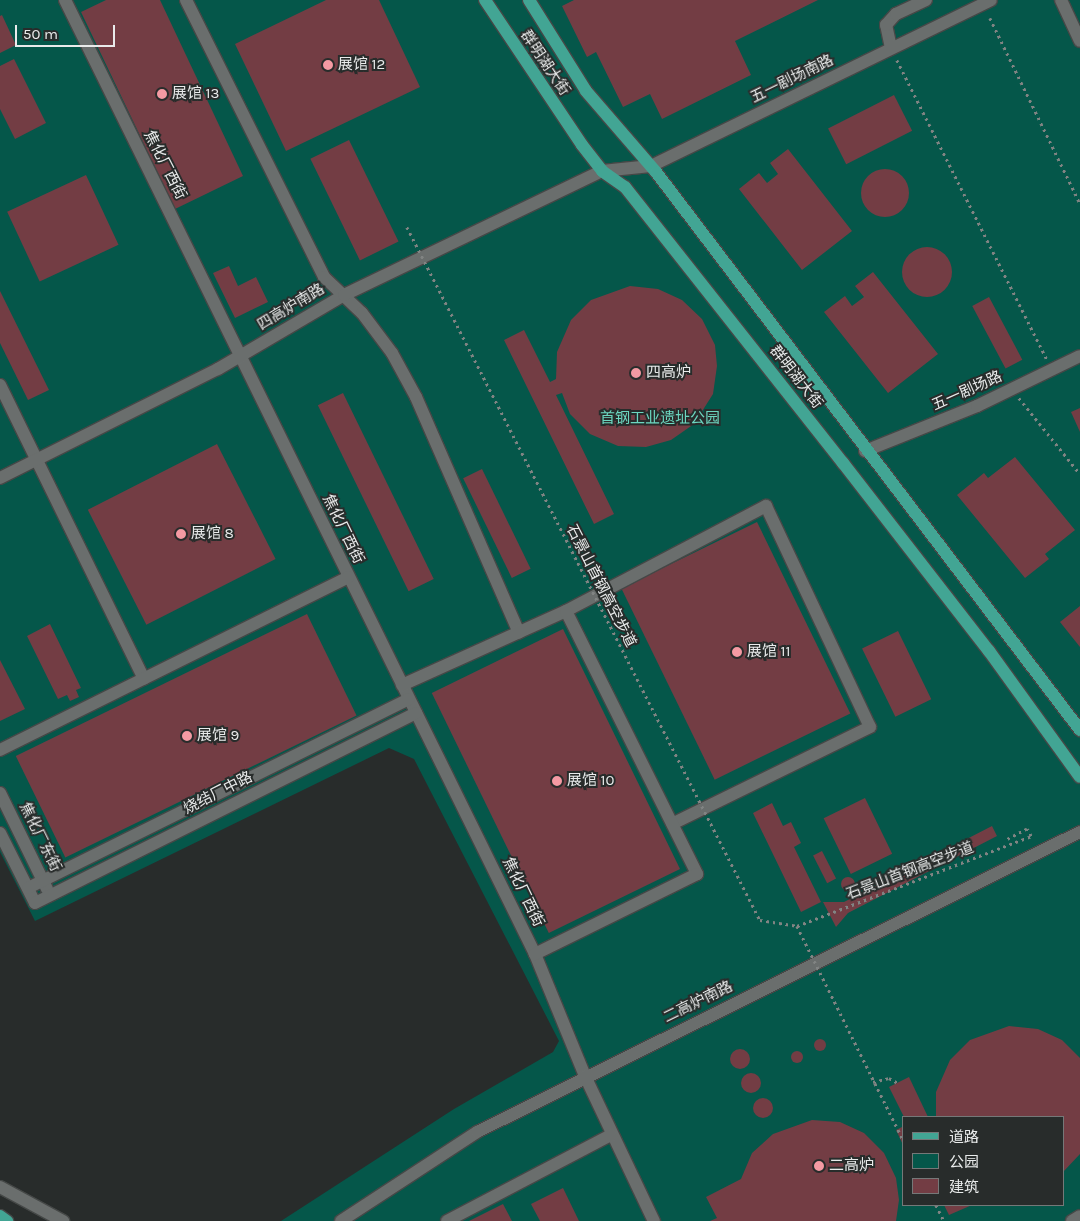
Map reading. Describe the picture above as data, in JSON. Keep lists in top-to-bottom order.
{
  "streets": {
    "main road": ["群明湖大街"],
    "street": [
      "五一剧场南路",
      "焦化厂西街",
      "四高炉南路",
      "五一剧场路",
      "烧结厂中路",
      "焦化厂东街",
      "二高炉南路"
    ],
    "path": ["石景山首钢高空步道"]
  },
  "crossings": [
    ["群明湖大街", "五一剧场南路"],
    ["群明湖大街", "四高炉南路"],
    ["群明湖大街", "五一剧场路"],
    ["五一剧场南路", "四高炉南路"],
    ["焦化厂西街", "四高炉南路"],
    ["焦化厂西街", "烧结厂中路"],
    ["焦化厂西街", "二高炉南路"],
    ["烧结厂中路", "焦化厂东街"]
  ],
  "parks": ["首钢工业遗址公园"],
  "places": [
    "展馆 12",
    "展馆 13",
    "四高炉",
    "展馆 8",
    "展馆 11",
    "展馆 9",
    "展馆 10",
    "二高炉"
  ],
  "legend": ["道路", "公园", "建筑"],
  "scale_bar": "50 m"
}
